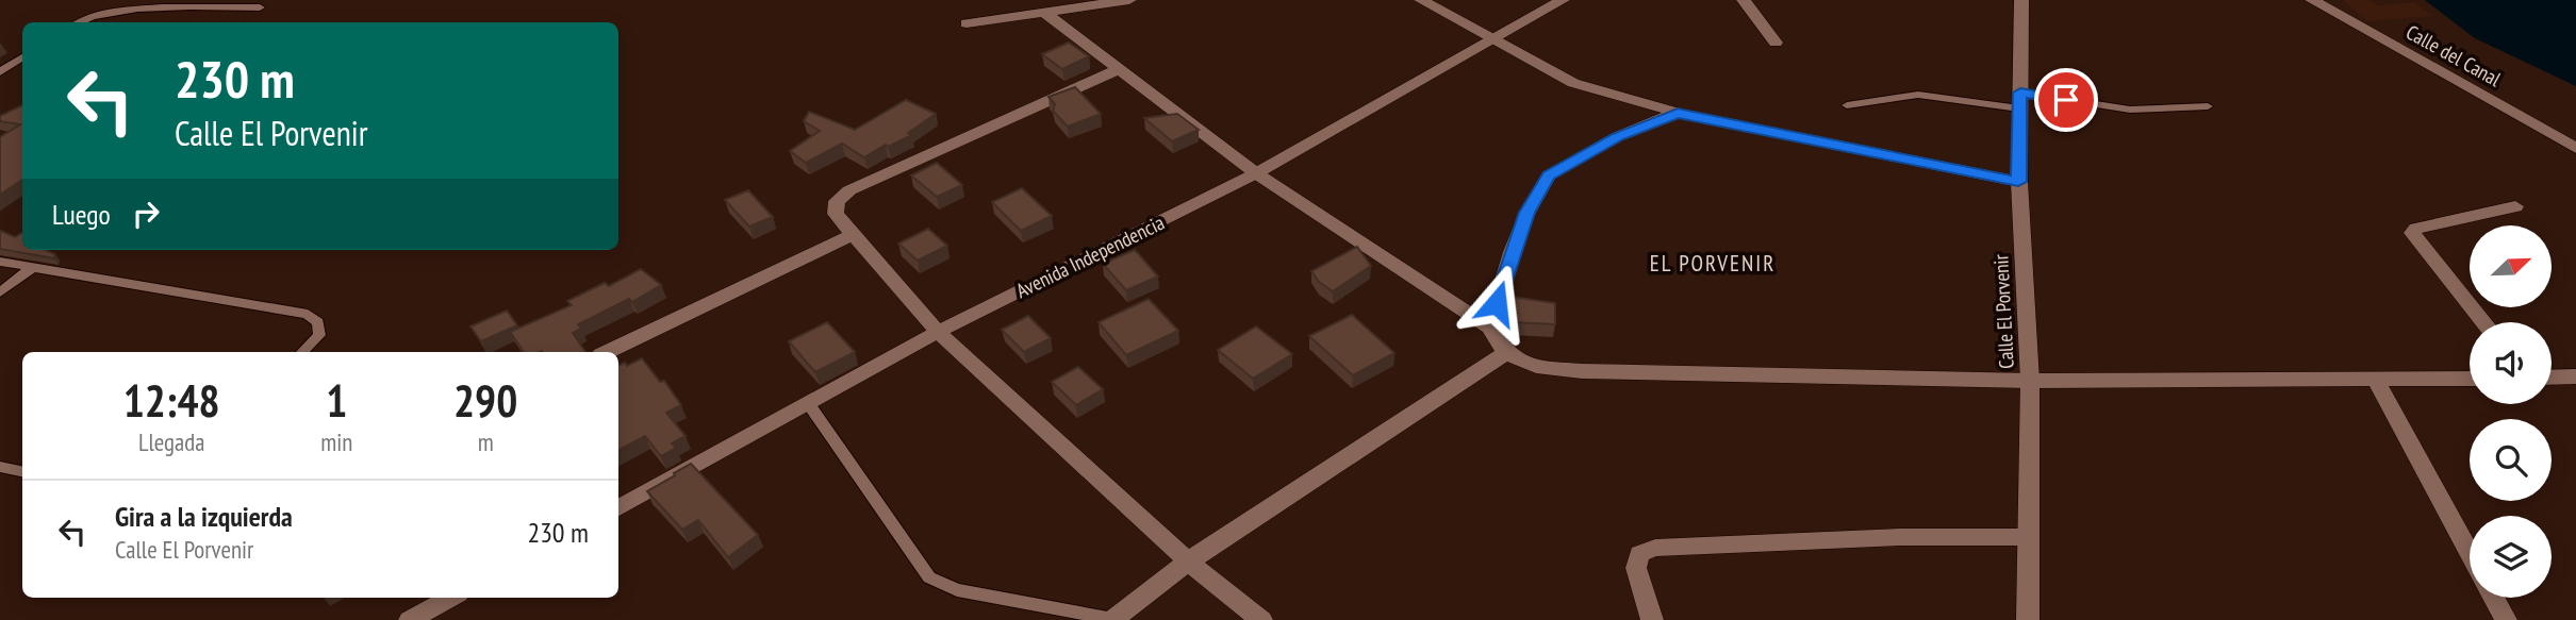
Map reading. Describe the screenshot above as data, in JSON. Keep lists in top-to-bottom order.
{
  "streets": {
    "street": ["Calle del Canal", "Avenida Independencia", "Calle El Porvenir"]
  },
  "districts": ["EL PORVENIR"],
  "north": "top right",
  "page": {
    "turn": ["230 m", "Calle El Porvenir"],
    "then": "Luego",
    "eta": [
      "12:48",
      "Llegada",
      "1",
      "min",
      "290",
      "m"
    ],
    "list": [
      {
        "name": "Gira a la izquierda",
        "note": "Calle El Porvenir",
        "value": "230 m"
      }
    ]
  }
}
